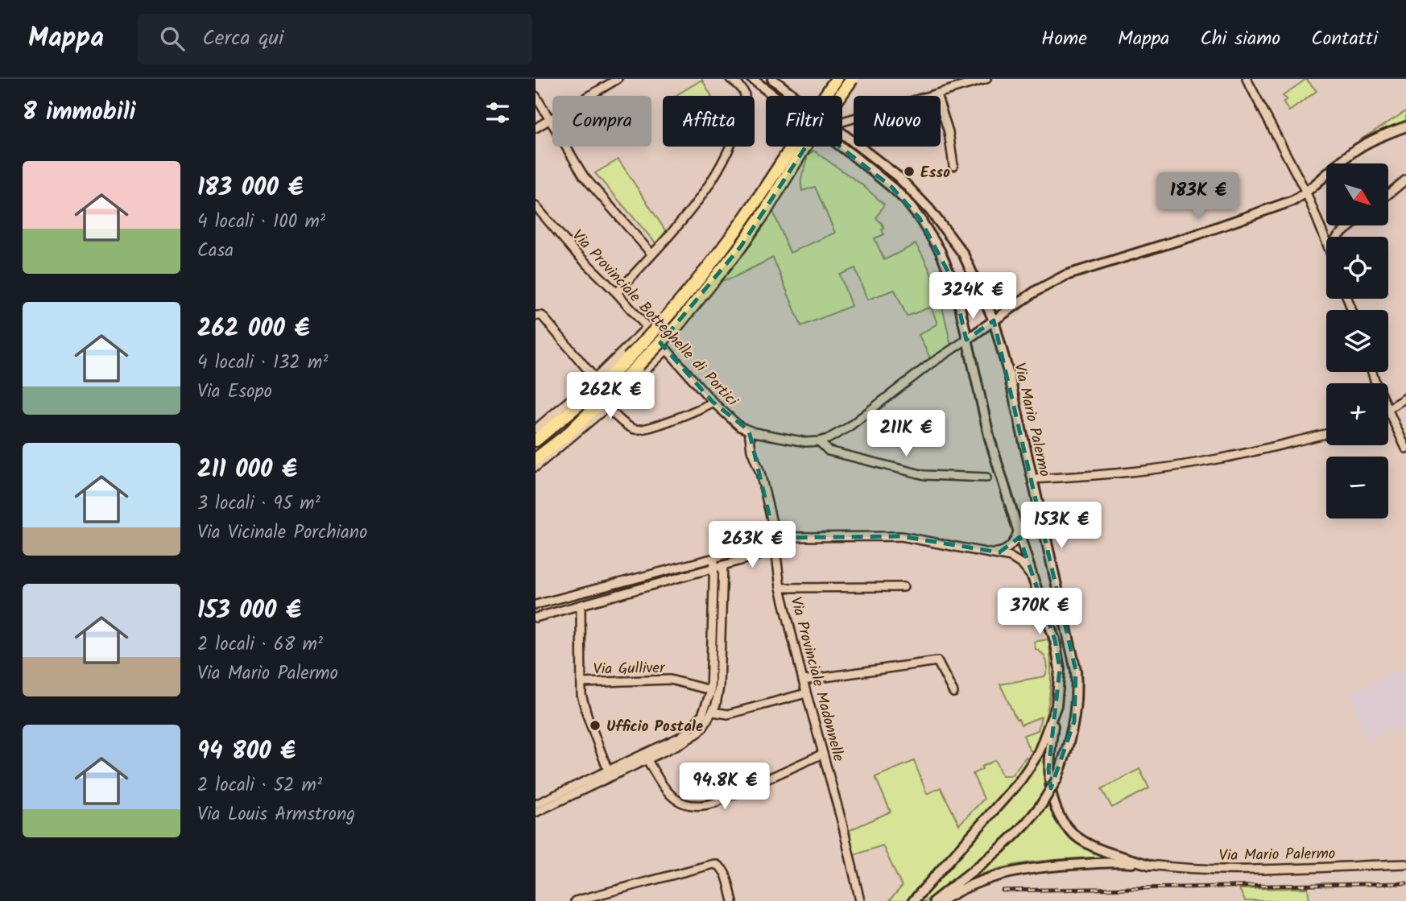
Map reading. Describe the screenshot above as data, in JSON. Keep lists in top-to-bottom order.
{
  "streets": {
    "street": [
      "Via Provinciale Botteghelle di Portici",
      "Via Mario Palermo",
      "Via Gulliver",
      "Via Provinciale Madonnelle"
    ]
  },
  "crossings": [
    ["Via Provinciale Botteghelle di Portici", "Via Provinciale Madonnelle"]
  ],
  "places": ["Esso", "Ufficio Postale"],
  "north": "bottom right",
  "page": {
    "header": "Mappa",
    "search": "Cerca qui",
    "nav": [
      "Home",
      "Mappa",
      "Chi siamo",
      "Contatti"
    ],
    "heading": "8 immobili",
    "chip": [
      "Compra",
      "Affitta",
      "Filtri",
      "Nuovo"
    ],
    "list": [
      {
        "name": "183 000 €",
        "note": "4 locali · 100 m² · Casa"
      },
      {
        "name": "262 000 €",
        "note": "4 locali · 132 m² · Via Esopo"
      },
      {
        "name": "211 000 €",
        "note": "3 locali · 95 m² · Via Vicinale Porchiano"
      },
      {
        "name": "153 000 €",
        "note": "2 locali · 68 m² · Via Mario Palermo"
      },
      {
        "name": "94 800 €",
        "note": "2 locali · 52 m² · Via Louis Armstrong"
      }
    ],
    "map_buttons": ["+", "−"],
    "price": [
      "183K €",
      "324K €",
      "262K €",
      "211K €",
      "153K €",
      "263K €",
      "370K €",
      "94.8K €"
    ]
  }
}
